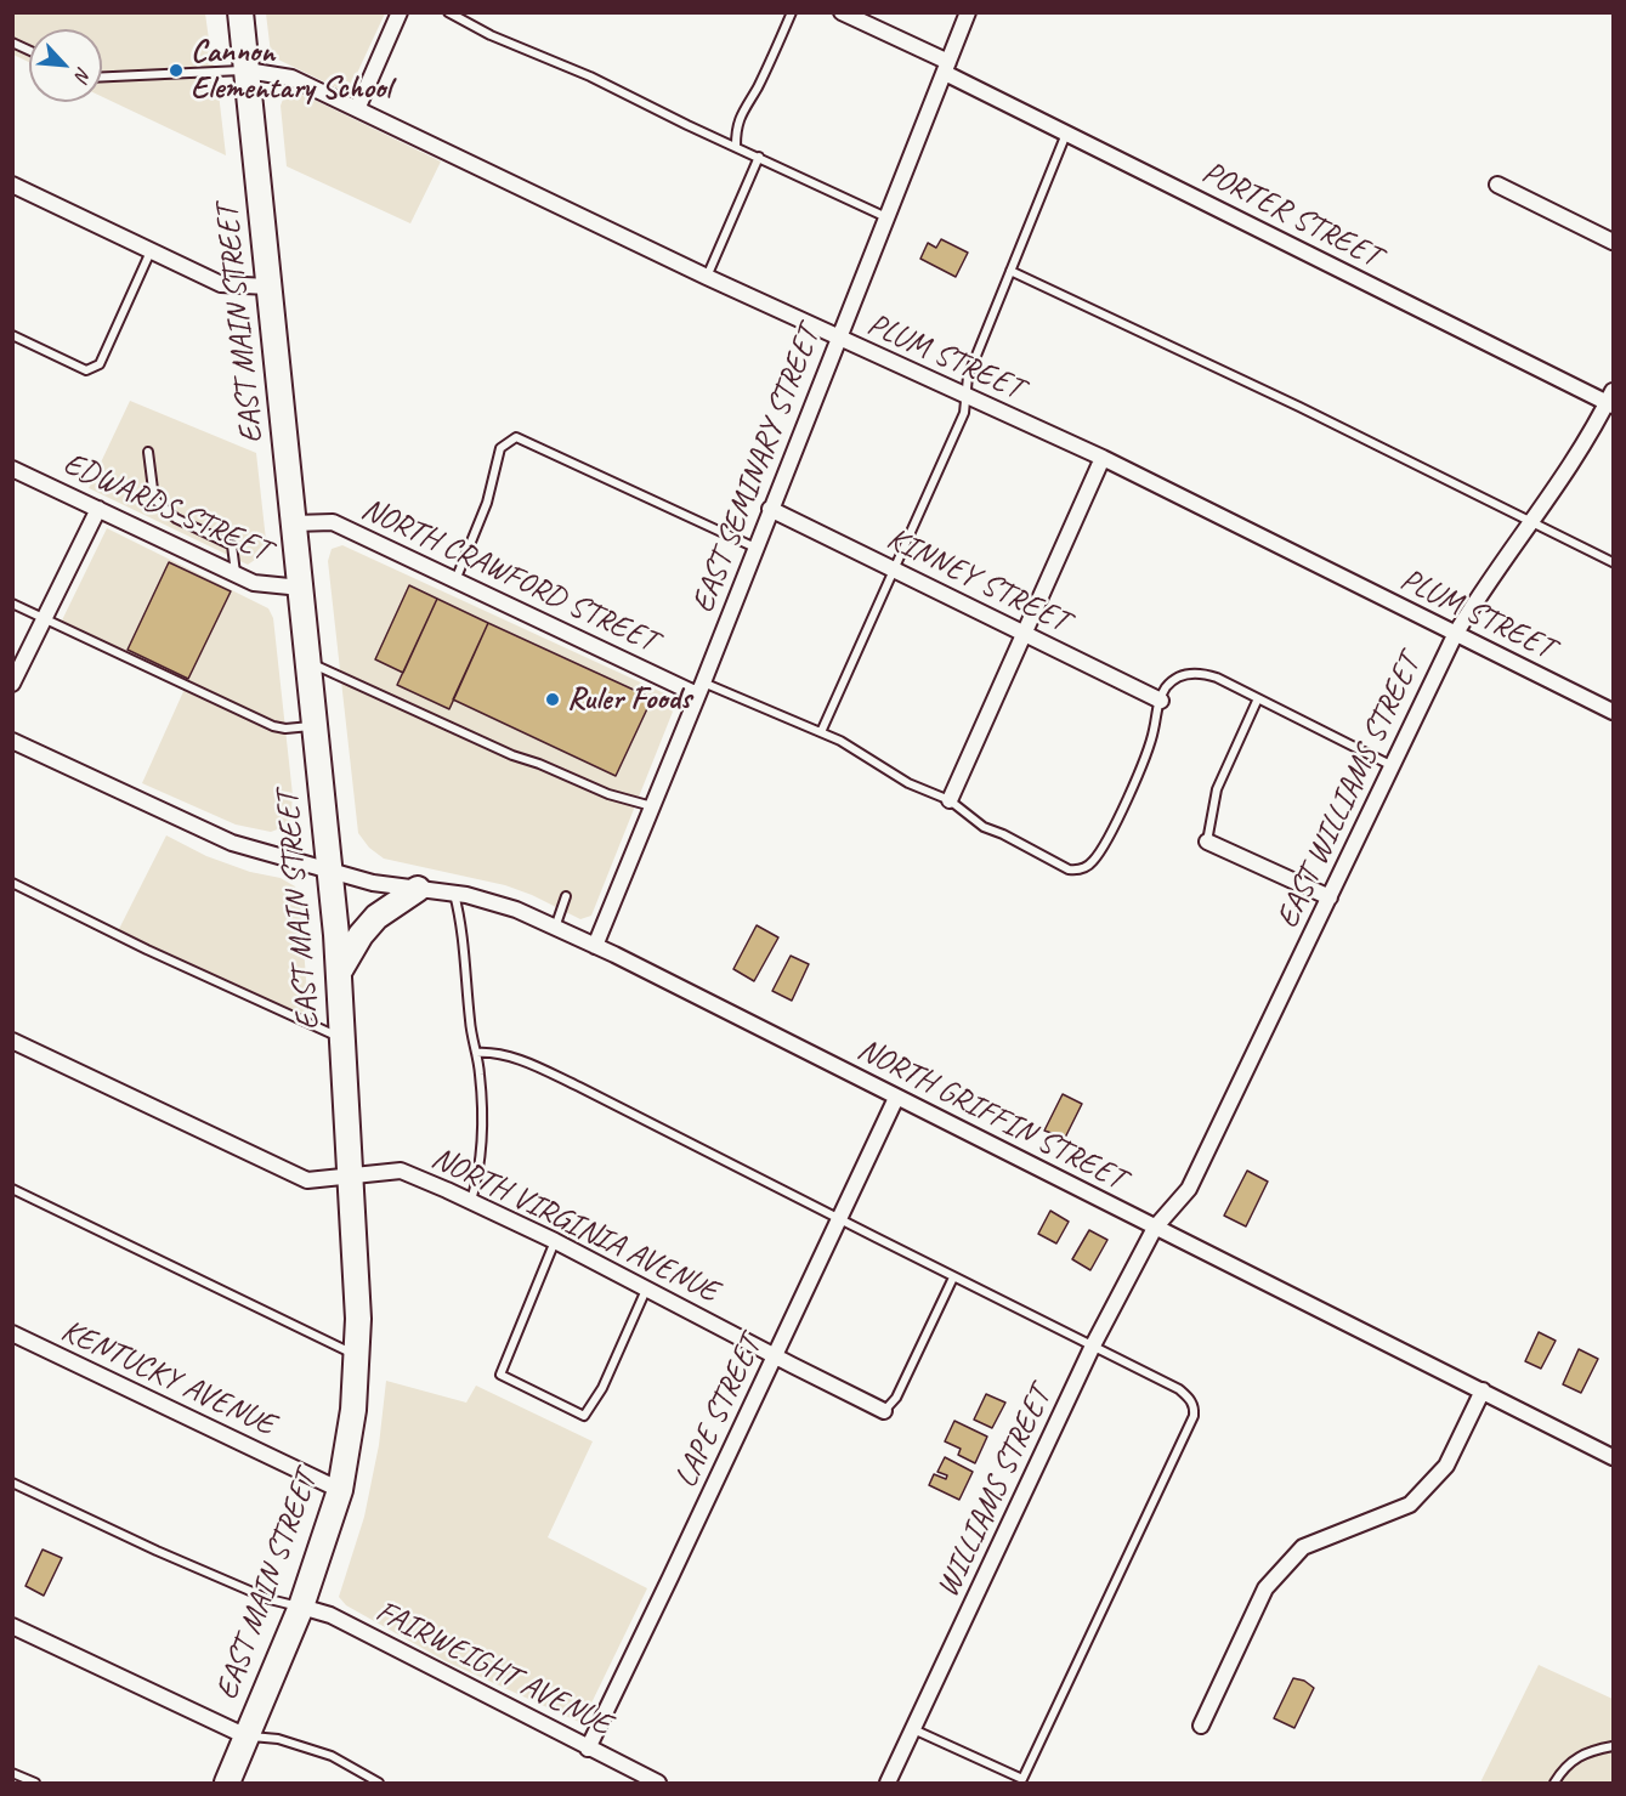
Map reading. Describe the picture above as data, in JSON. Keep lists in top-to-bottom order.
{
  "streets": {
    "main road": ["EAST MAIN STREET"],
    "street": [
      "PORTER STREET",
      "PLUM STREET",
      "EAST SEMINARY STREET",
      "EDWARDS STREET",
      "NORTH CRAWFORD STREET",
      "KINNEY STREET",
      "EAST WILLIAMS STREET",
      "NORTH GRIFFIN STREET",
      "NORTH VIRGINIA AVENUE",
      "KENTUCKY AVENUE",
      "LAPE STREET",
      "WILLIAMS STREET",
      "FAIRWEIGHT AVENUE"
    ]
  },
  "crossings": [
    ["PORTER STREET", "EAST SEMINARY STREET"],
    ["PORTER STREET", "EAST WILLIAMS STREET"],
    ["EAST MAIN STREET", "PLUM STREET"],
    ["EAST MAIN STREET", "EDWARDS STREET"],
    ["EAST MAIN STREET", "NORTH CRAWFORD STREET"],
    ["EAST MAIN STREET", "NORTH GRIFFIN STREET"],
    ["EAST MAIN STREET", "NORTH VIRGINIA AVENUE"],
    ["EAST MAIN STREET", "KENTUCKY AVENUE"],
    ["EAST MAIN STREET", "FAIRWEIGHT AVENUE"],
    ["PLUM STREET", "EAST SEMINARY STREET"],
    ["PLUM STREET", "EAST WILLIAMS STREET"],
    ["EAST SEMINARY STREET", "NORTH CRAWFORD STREET"],
    ["EAST SEMINARY STREET", "KINNEY STREET"],
    ["EAST SEMINARY STREET", "NORTH GRIFFIN STREET"],
    ["EAST WILLIAMS STREET", "NORTH GRIFFIN STREET"],
    ["EAST WILLIAMS STREET", "WILLIAMS STREET"],
    ["NORTH GRIFFIN STREET", "LAPE STREET"],
    ["NORTH GRIFFIN STREET", "WILLIAMS STREET"],
    ["NORTH VIRGINIA AVENUE", "LAPE STREET"],
    ["LAPE STREET", "FAIRWEIGHT AVENUE"]
  ],
  "places": ["Cannon Elementary School", "Ruler Foods"],
  "north": "bottom right"
}
